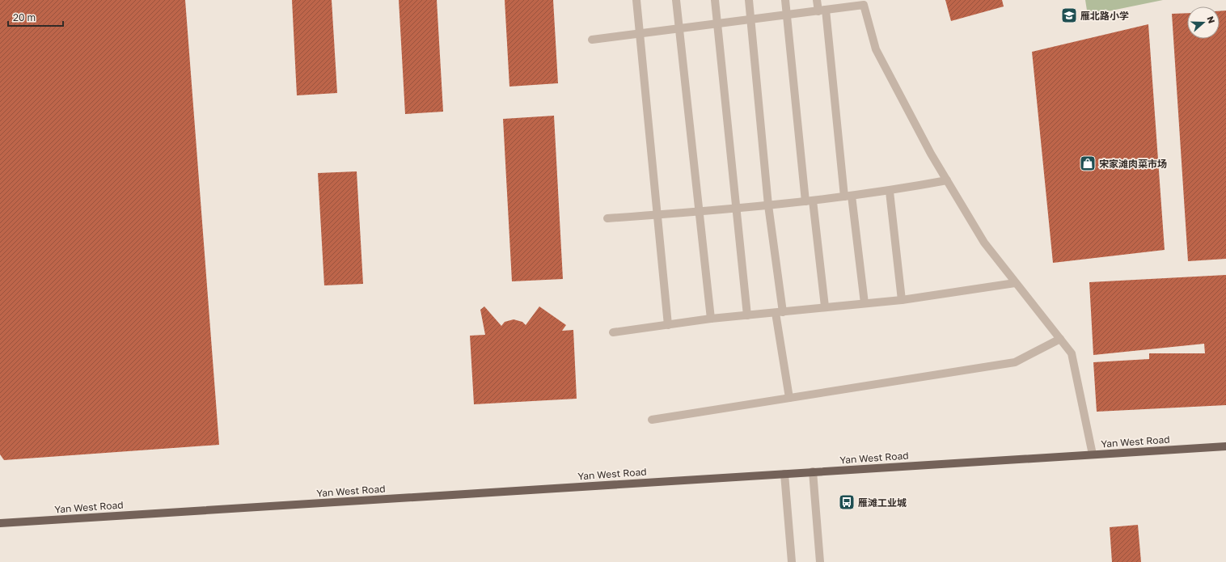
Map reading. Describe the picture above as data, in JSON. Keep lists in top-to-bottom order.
{
  "streets": {
    "main road": ["Yan West Road"]
  },
  "places": {
    "school or university": ["雁北路小学"],
    "shop": ["宋家滩肉菜市场"],
    "bus stop": ["雁滩工业城"]
  },
  "scale_bar": "20 m",
  "north": "right"
}
